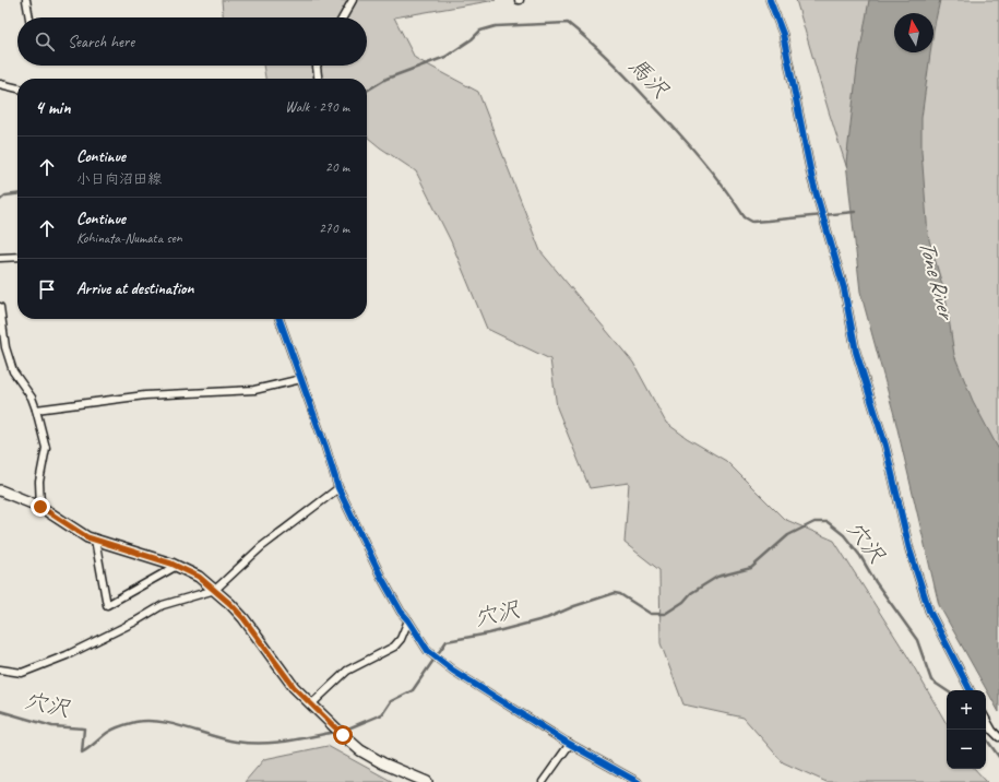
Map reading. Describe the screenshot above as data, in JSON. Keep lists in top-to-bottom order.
{
  "water": ["馬沢", "Tone River", "穴沢"],
  "north": "top",
  "page": {
    "search": "Search here",
    "heading": ["4 min", "Walk · 290 m"],
    "list": [
      ["Continue", "小日向沼田線", "20 m"],
      ["Continue", "Kohinata-Numata sen", "270 m"],
      "Arrive at destination"
    ],
    "map_buttons": ["+", "−"]
  }
}
